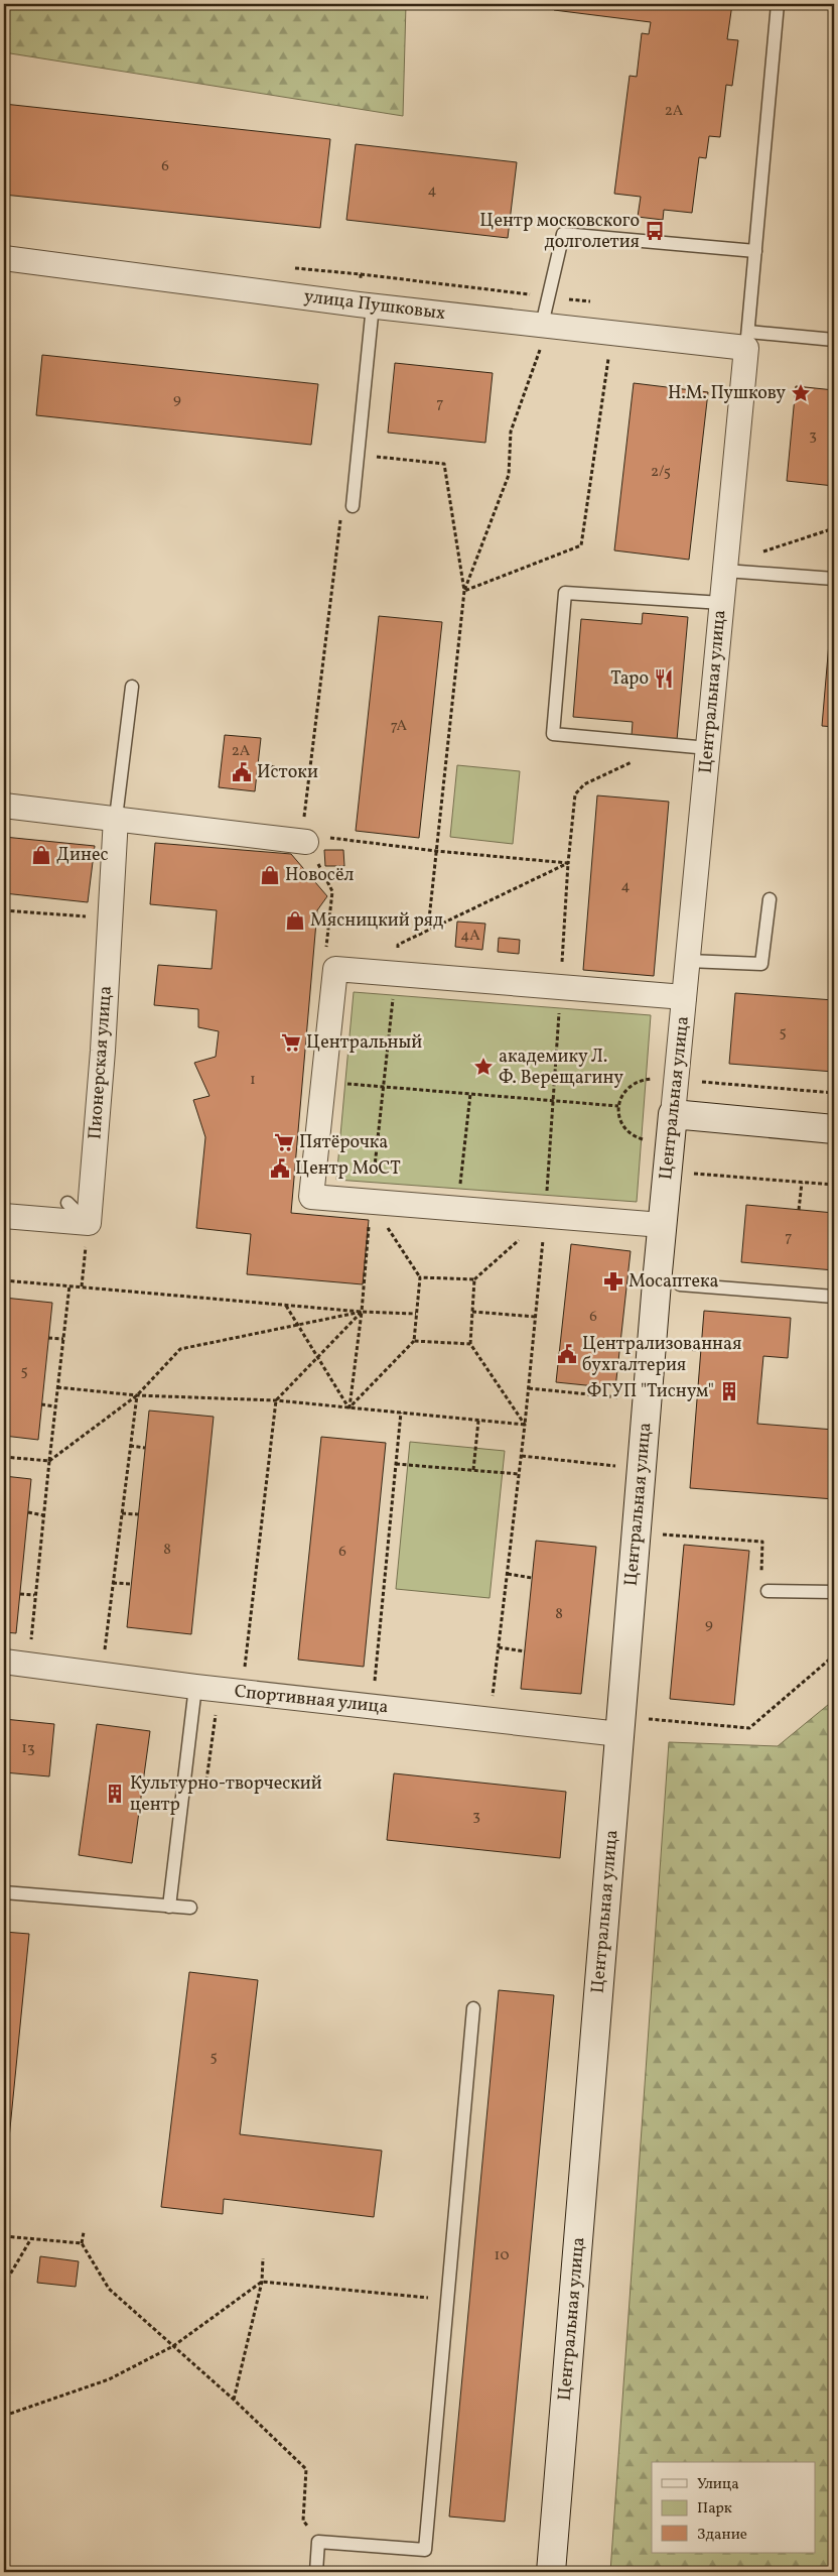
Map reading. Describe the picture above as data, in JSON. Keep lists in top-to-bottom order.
{
  "streets": {
    "main road": ["Центральная улица"],
    "street": ["улица Пушковых", "Пионерская улица", "Спортивная улица"]
  },
  "crossings": [
    ["улица Пушковых", "Центральная улица"],
    ["Центральная улица", "Спортивная улица"]
  ],
  "places": {
    "bus stop": ["Центр московского долголетия"],
    "place": ["Н.М. Пушкову", "академику Л. Ф. Верещагину"],
    "restaurant": ["Таро"],
    "public building": ["Истоки", "Центр МоСТ", "Централизованная бухгалтерия"],
    "shop": ["Динес", "Новосёл", "Мясницкий ряд"],
    "supermarket": ["Центральный", "Пятёрочка"],
    "pharmacy": ["Мосаптека"],
    "building": ["ФГУП \"Тиснум\"", "Культурно-творческий центр"]
  },
  "house_numbers": [
    "2А",
    "6",
    "4",
    "9",
    "7",
    "3",
    "2/5",
    "7А",
    "2А",
    "4",
    "4А",
    "5",
    "1",
    "7",
    "6",
    "5",
    "8",
    "6",
    "8",
    "9",
    "13",
    "3",
    "5",
    "10"
  ],
  "legend": ["Улица", "Парк", "Здание"]
}
